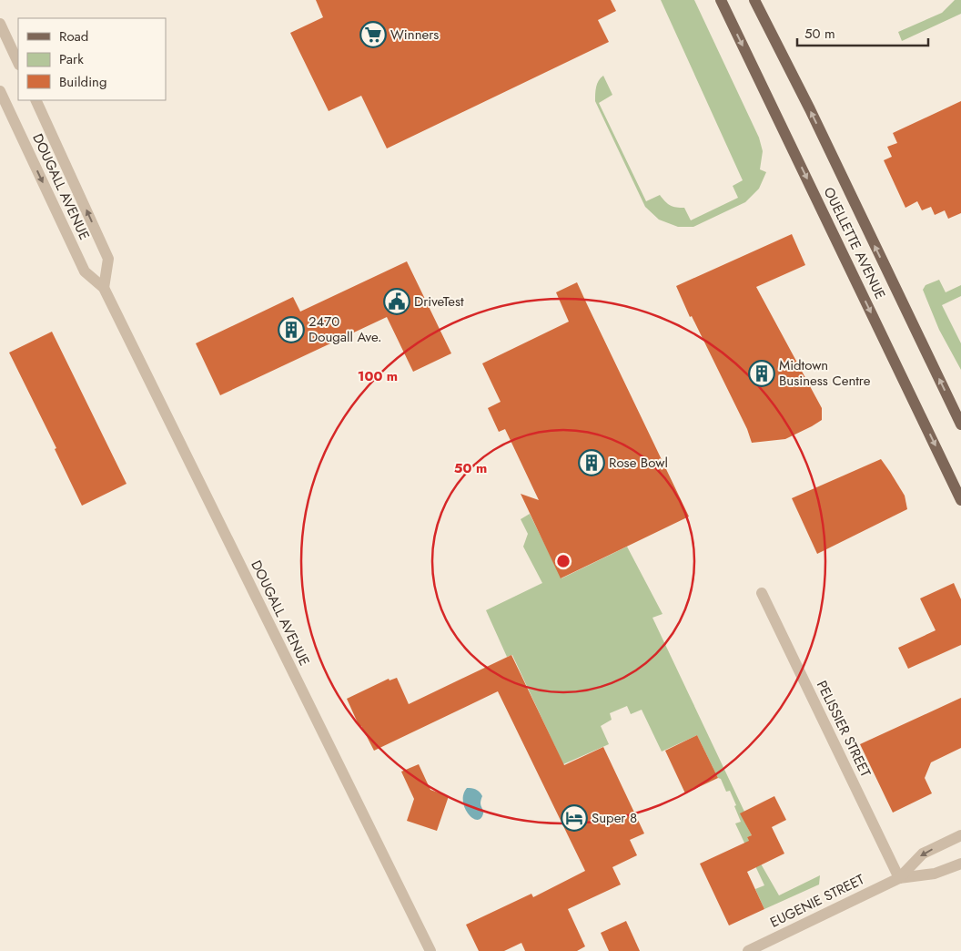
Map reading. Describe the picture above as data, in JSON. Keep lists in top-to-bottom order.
{
  "streets": {
    "main road": ["OUELLETTE AVENUE"],
    "street": ["DOUGALL AVENUE", "PELISSIER STREET", "EUGENIE STREET"]
  },
  "crossings": [
    ["PELISSIER STREET", "EUGENIE STREET"]
  ],
  "places": {
    "supermarket": ["Winners"],
    "public building": ["DriveTest"],
    "building": ["2470 Dougall Ave.", "Midtown Business Centre", "Rose Bowl"],
    "hotel": ["Super 8"]
  },
  "legend": ["Road", "Park", "Building"],
  "scale_bar": "50 m",
  "rings": ["100 m", "50 m"]
}
